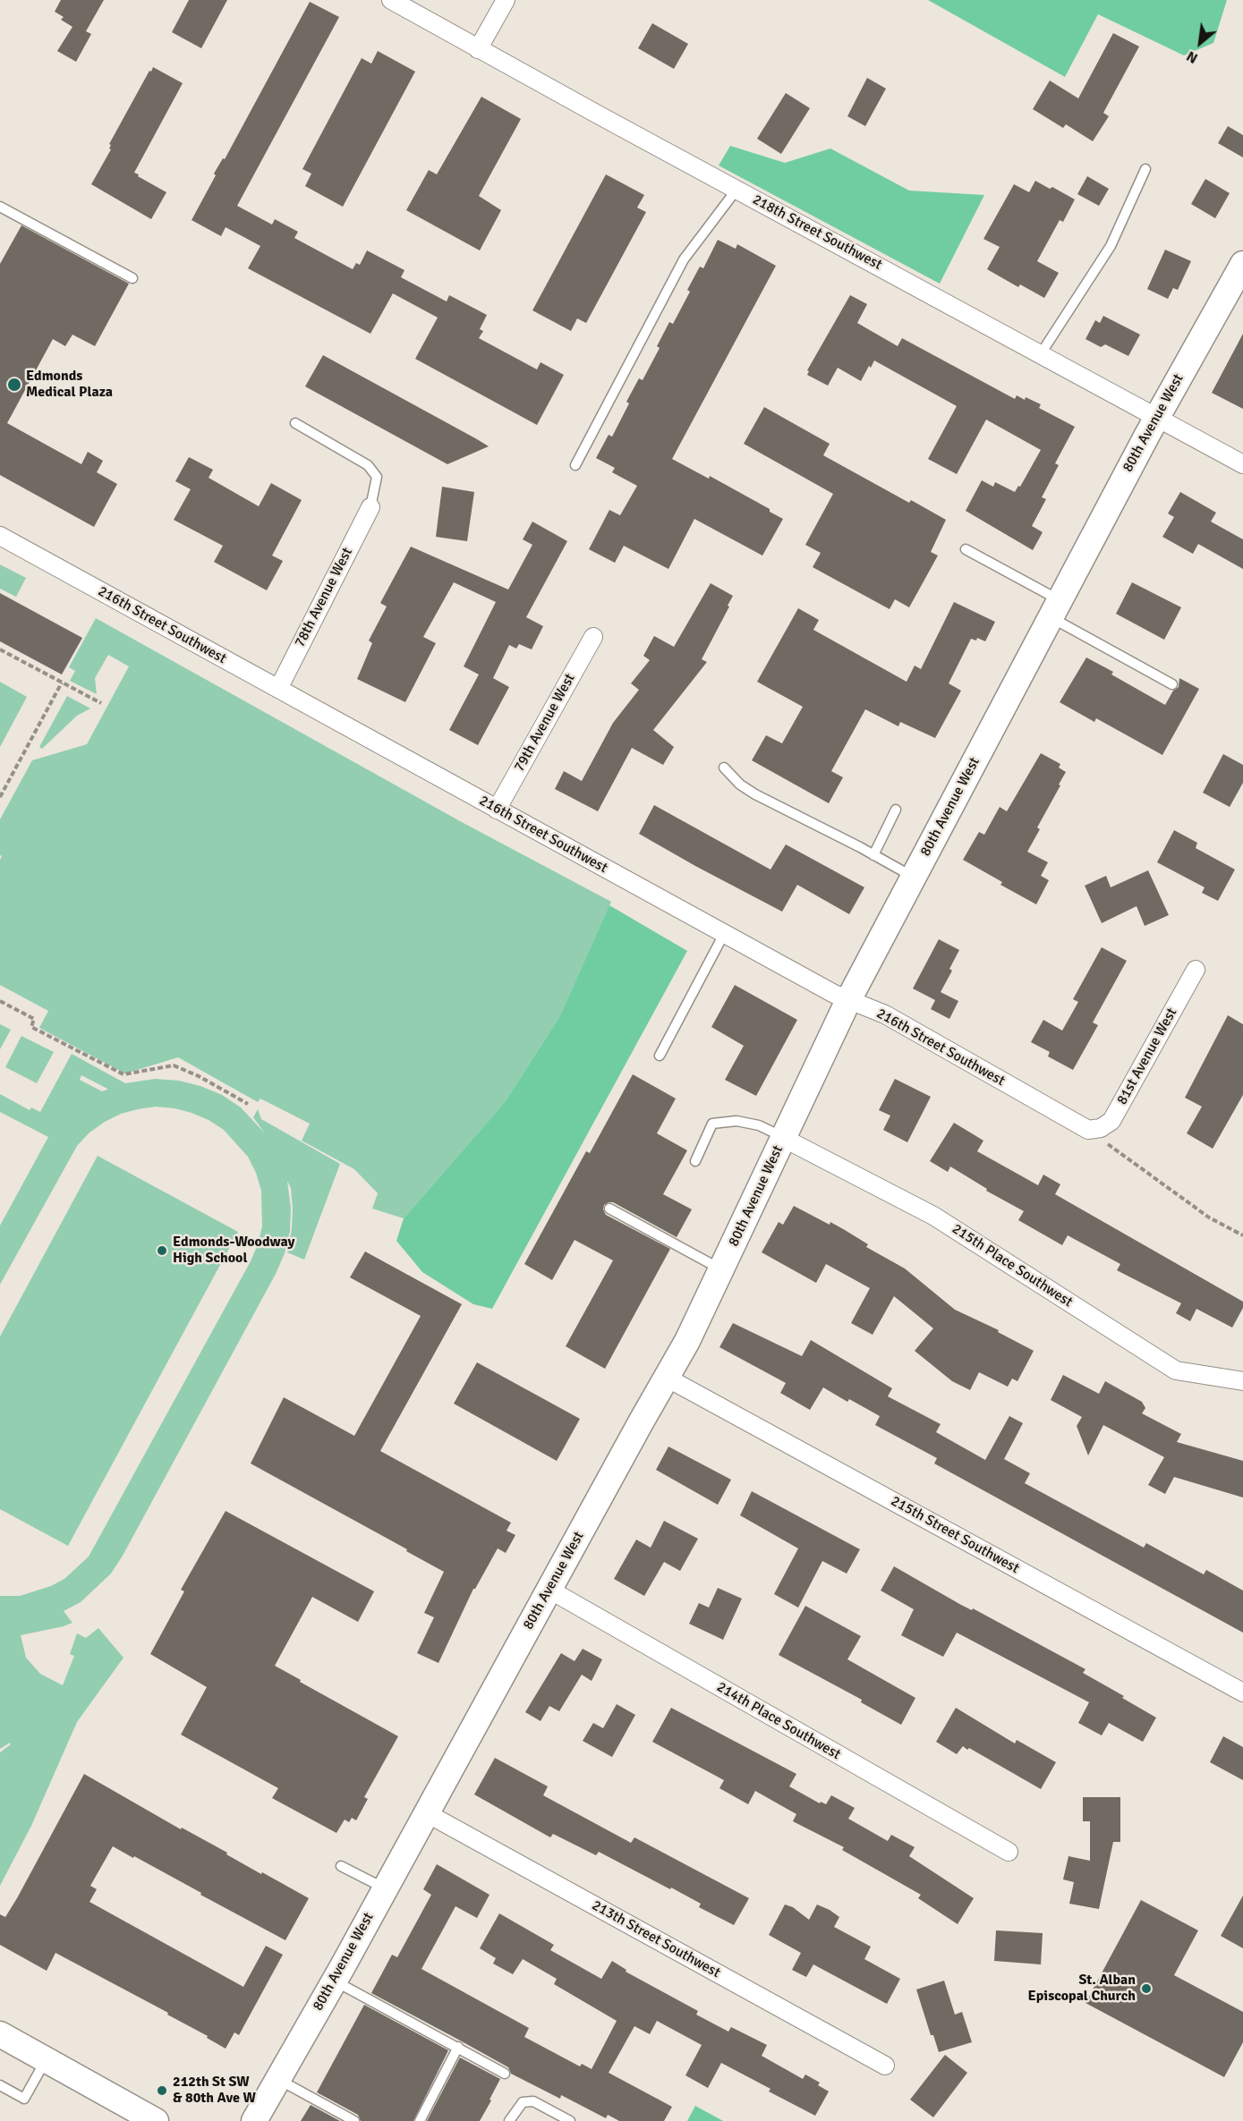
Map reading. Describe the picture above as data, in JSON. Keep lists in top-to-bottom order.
{
  "streets": {
    "street": [
      "218th Street Southwest",
      "80th Avenue West",
      "78th Avenue West",
      "216th Street Southwest",
      "79th Avenue West",
      "81st Avenue West",
      "215th Place Southwest",
      "215th Street Southwest",
      "214th Place Southwest",
      "213th Street Southwest"
    ]
  },
  "crossings": [
    ["218th Street Southwest", "80th Avenue West"],
    ["80th Avenue West", "216th Street Southwest"],
    ["80th Avenue West", "215th Place Southwest"],
    ["80th Avenue West", "215th Street Southwest"],
    ["80th Avenue West", "214th Place Southwest"],
    ["80th Avenue West", "213th Street Southwest"],
    ["78th Avenue West", "216th Street Southwest"],
    ["216th Street Southwest", "79th Avenue West"],
    ["216th Street Southwest", "81st Avenue West"]
  ],
  "places": [
    "Edmonds Medical Plaza",
    "Edmonds-Woodway High School",
    "St. Alban Episcopal Church",
    "212th St SW & 80th Ave W"
  ],
  "north": "bottom left"
}
